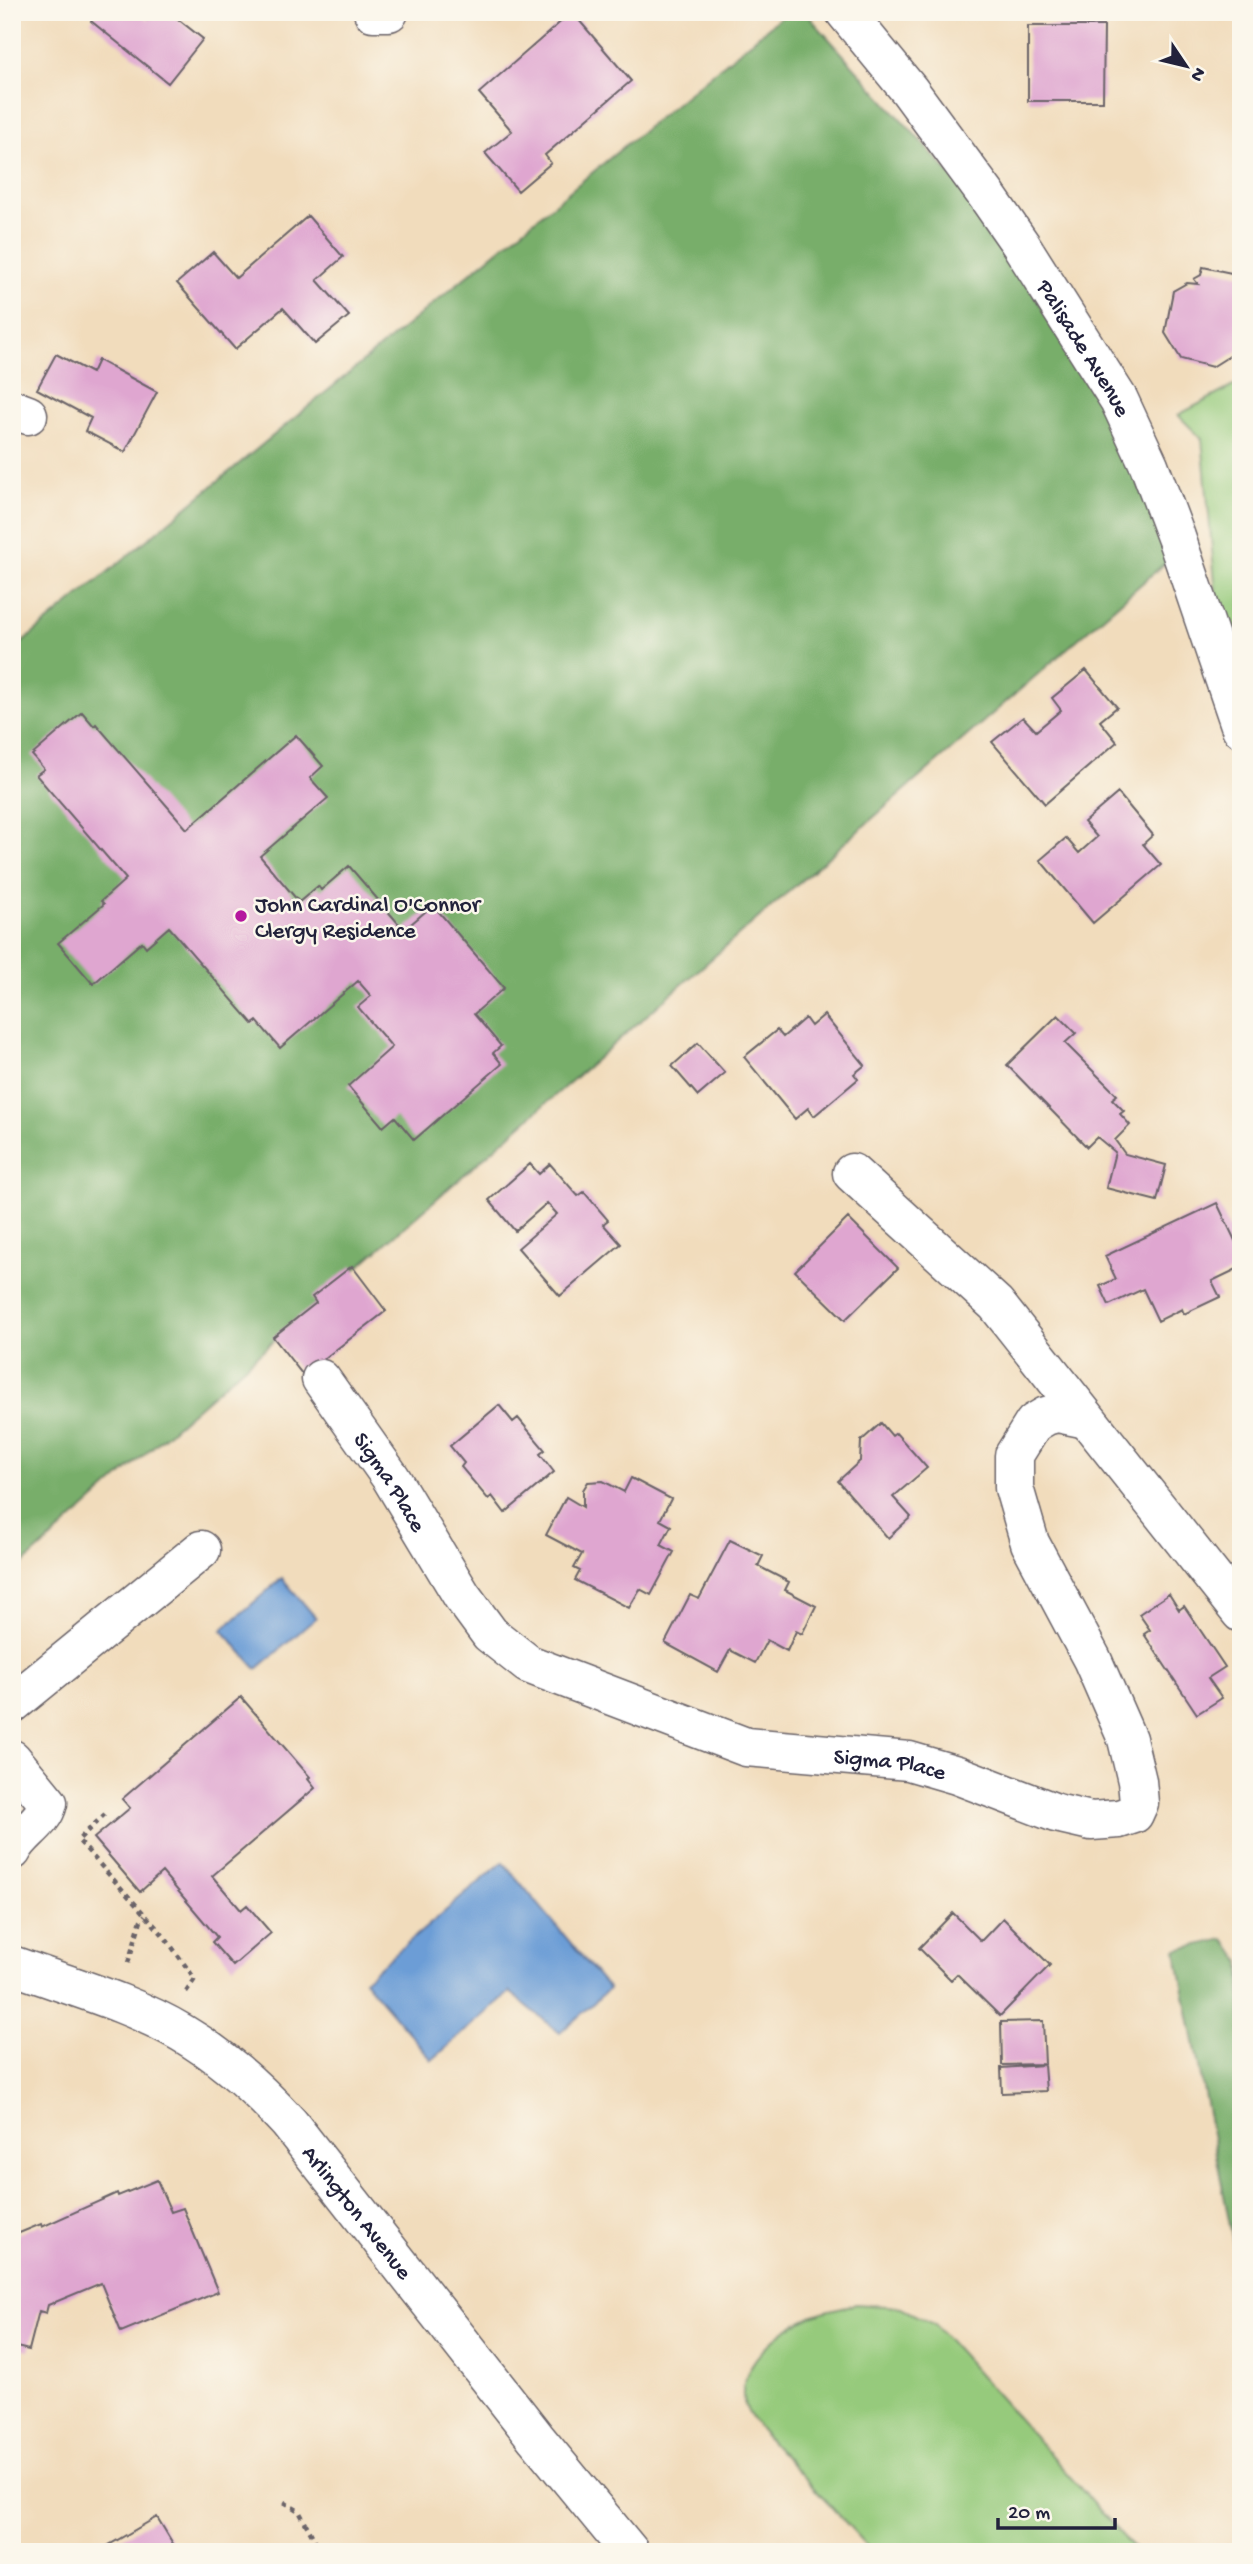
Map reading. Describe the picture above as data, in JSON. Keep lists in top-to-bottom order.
{
  "streets": {
    "street": ["Palisade Avenue", "Sigma Place", "Arlington Avenue"]
  },
  "places": ["John Cardinal O'Connor Clergy Residence"],
  "scale_bar": "20 m",
  "north": "bottom right"
}
